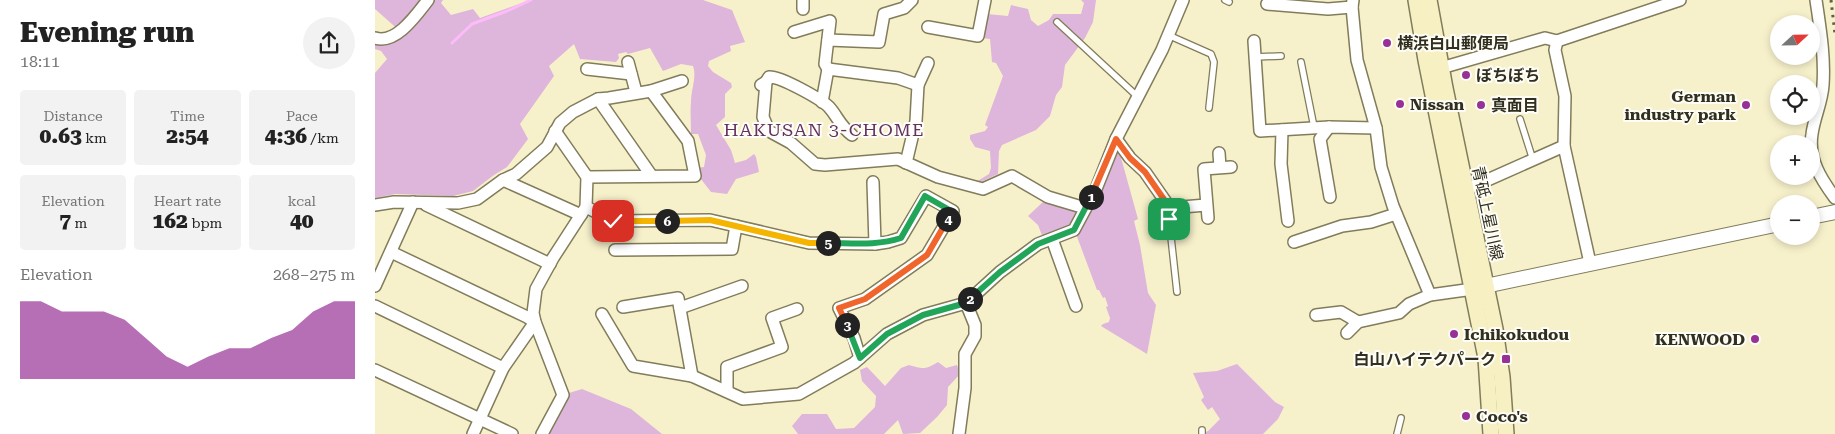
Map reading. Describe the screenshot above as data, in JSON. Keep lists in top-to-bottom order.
{
  "streets": {
    "main road": ["青砥上星川線"]
  },
  "districts": ["HAKUSAN 3-CHOME"],
  "places": {
    "other": [
      "横浜白山郵便局",
      "ぼちぼち",
      "Nissan",
      "真面目",
      "German industry park",
      "Ichikokudou",
      "KENWOOD",
      "Coco's"
    ],
    "transit": ["白山ハイテクパーク"]
  },
  "north": "right",
  "page": {
    "heading": ["Evening run", "18:11"],
    "map_buttons": ["+", "−"],
    "stats": [
      ["Distance", "0.63 km"],
      ["Time", "2:54"],
      ["Pace", "4:36 /km"],
      ["Elevation", "7 m"],
      ["Heart rate", "162 bpm"],
      ["kcal", "40"]
    ],
    "pins": [
      "1",
      "4",
      "6",
      "5",
      "2",
      "3"
    ],
    "chart": ["Elevation", "268–275 m"]
  }
}
